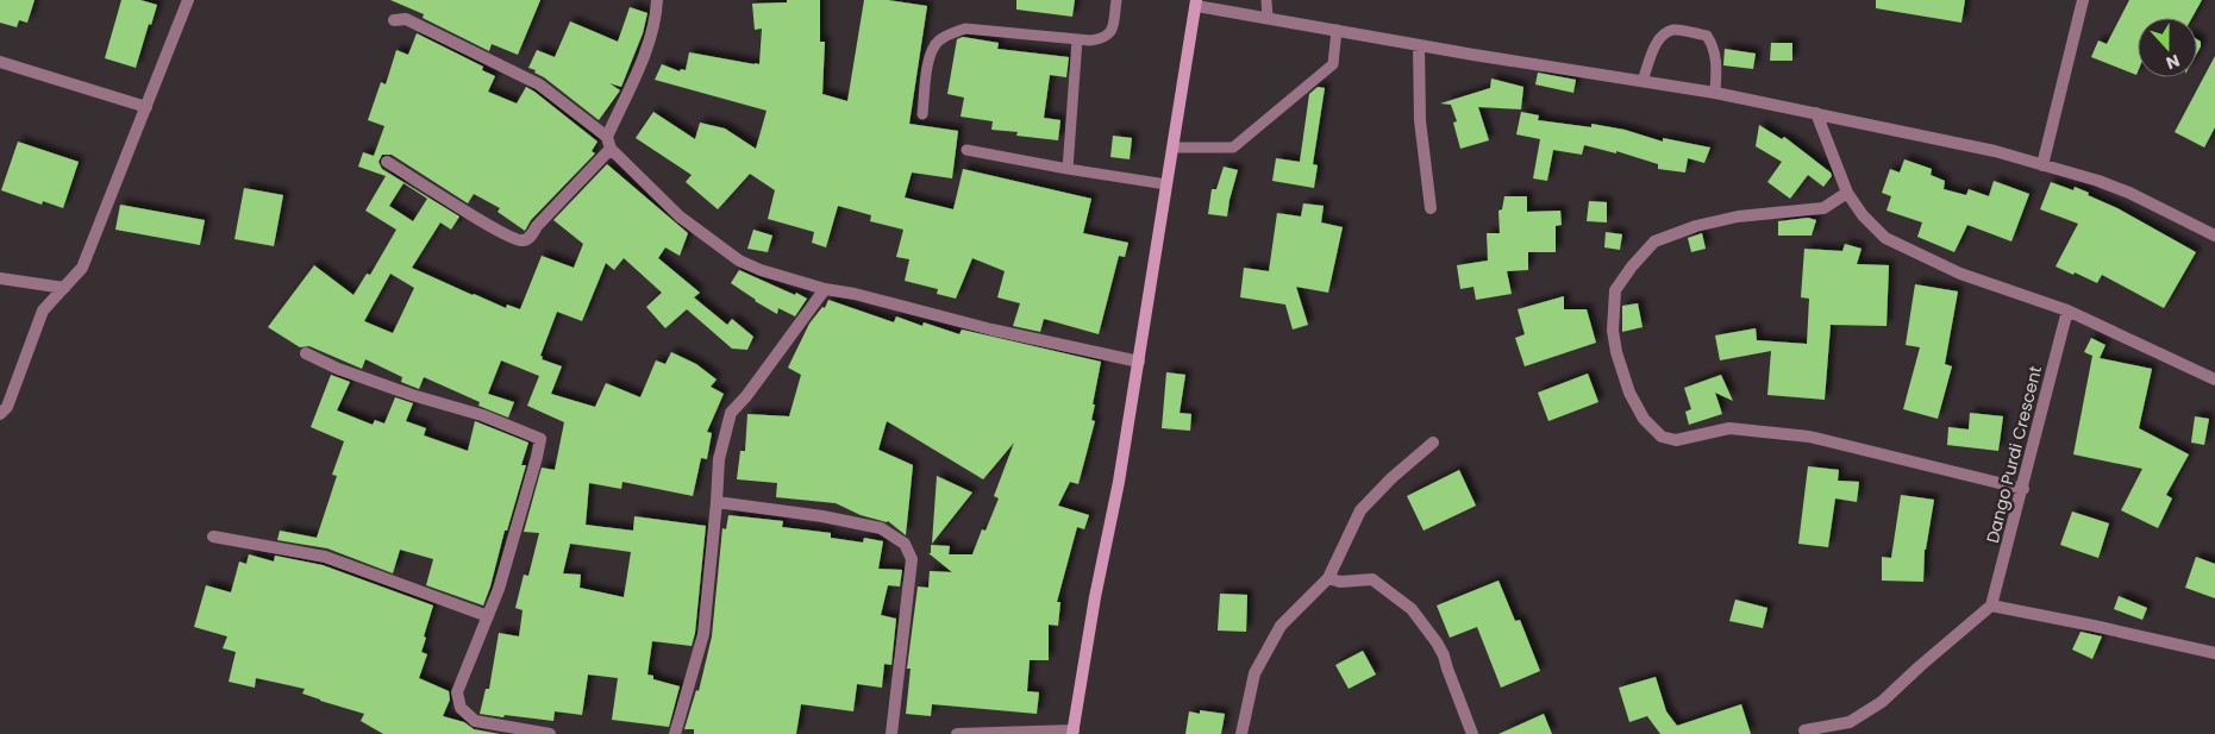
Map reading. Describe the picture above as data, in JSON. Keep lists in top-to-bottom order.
{
  "streets": {
    "street": ["Dango Purdi Crescent"]
  },
  "north": "bottom"
}
